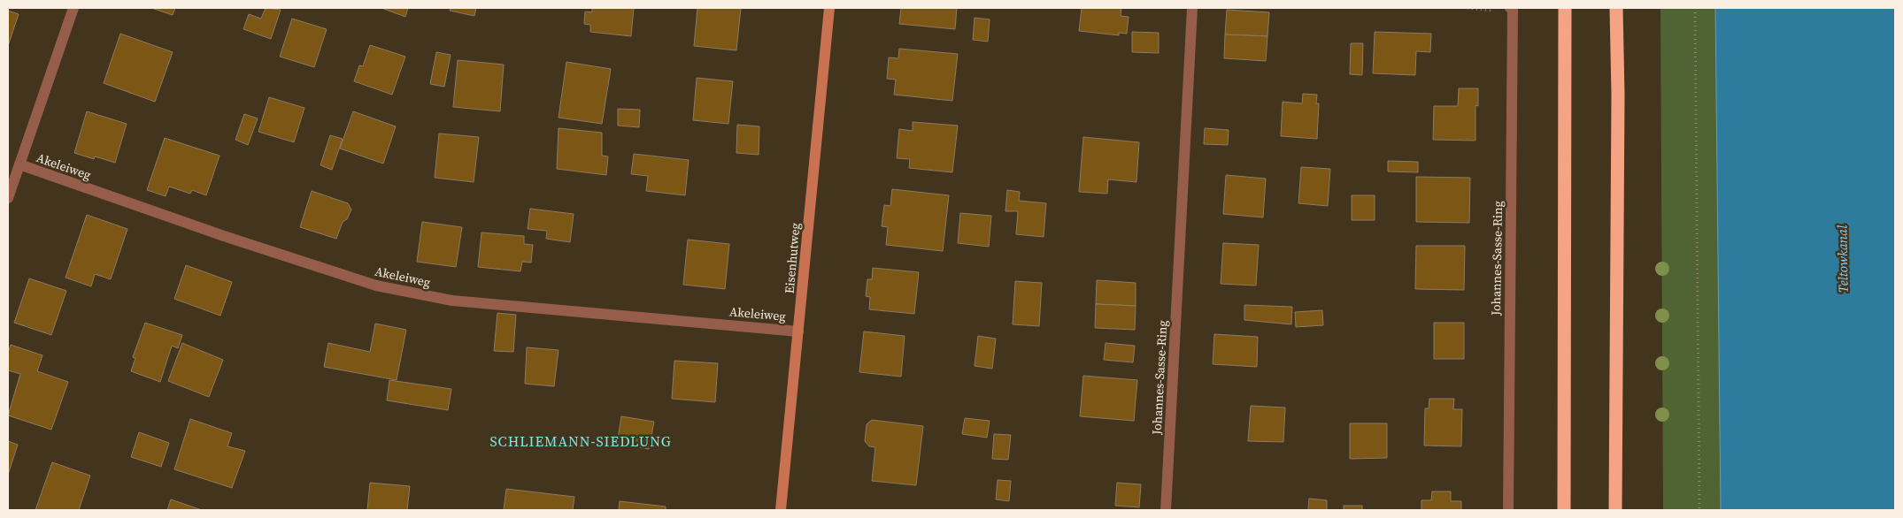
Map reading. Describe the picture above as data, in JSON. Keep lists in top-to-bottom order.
{
  "streets": {
    "street": ["Akeleiweg", "Eisenhutweg", "Johannes-Sasse-Ring"]
  },
  "crossings": [
    ["Akeleiweg", "Eisenhutweg"]
  ],
  "districts": ["SCHLIEMANN-SIEDLUNG"],
  "water": ["Teltowkanal"]
}
